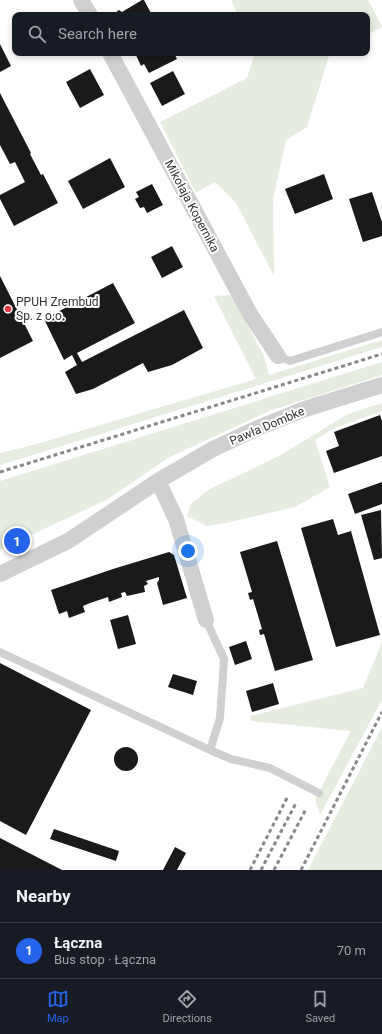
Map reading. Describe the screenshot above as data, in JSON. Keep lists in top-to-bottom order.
{
  "streets": {
    "street": ["Mikołaja Kopernika", "Pawła Dombke"]
  },
  "places": ["PPUH Zrembud Sp. z o.o."],
  "page": {
    "search": "Search here",
    "pins": "1",
    "heading": "Nearby",
    "list": [
      {
        "mark": "1",
        "name": "Łączna",
        "note": "Bus stop · Łączna",
        "value": "70 m"
      }
    ],
    "nav": ["Map", "Directions", "Saved"]
  }
}
